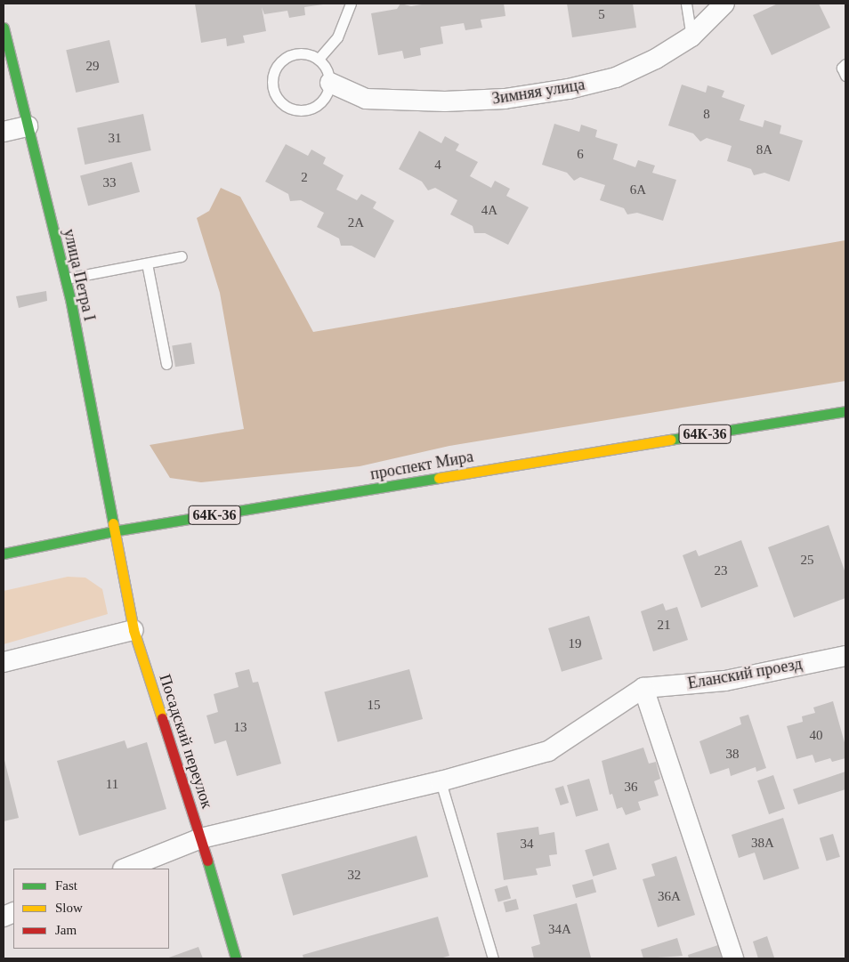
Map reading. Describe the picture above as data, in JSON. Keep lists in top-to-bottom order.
{
  "streets": {
    "street": [
      "Зимняя улица",
      "улица Петра I",
      "64К-36",
      "проспект Мира",
      "Еланский проезд",
      "Посадский переулок"
    ]
  },
  "crossings": [
    ["улица Петра I", "проспект Мира"],
    ["улица Петра I", "Посадский переулок"],
    ["проспект Мира", "Посадский переулок"]
  ],
  "house_numbers": [
    "5",
    "29",
    "8",
    "31",
    "8А",
    "6",
    "4",
    "2",
    "33",
    "6А",
    "4А",
    "2А",
    "25",
    "23",
    "21",
    "19",
    "15",
    "13",
    "40",
    "38",
    "11",
    "36",
    "38А",
    "34",
    "32",
    "36А",
    "34А"
  ],
  "legend": ["Fast", "Slow", "Jam"]
}
